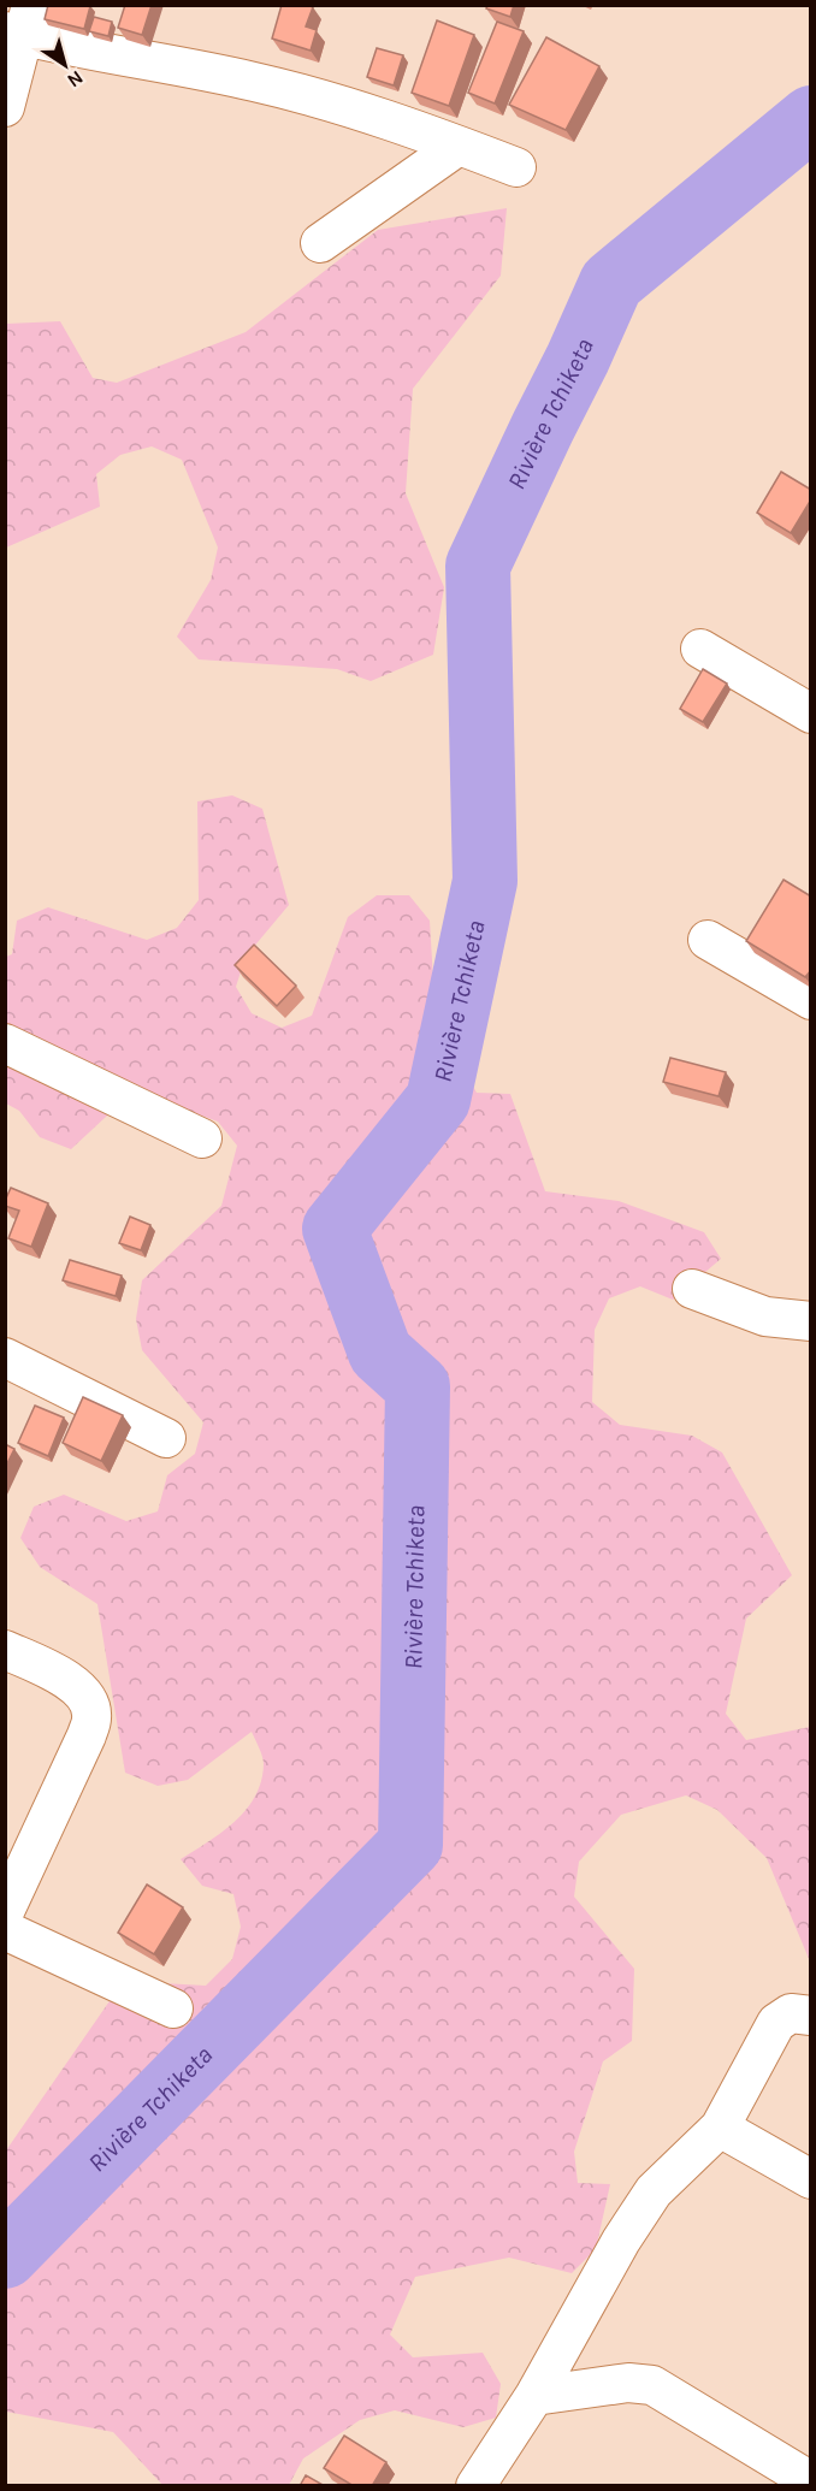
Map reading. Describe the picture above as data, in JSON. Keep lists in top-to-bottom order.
{
  "water": ["Rivière Tchiketa"],
  "north": "bottom right"
}
